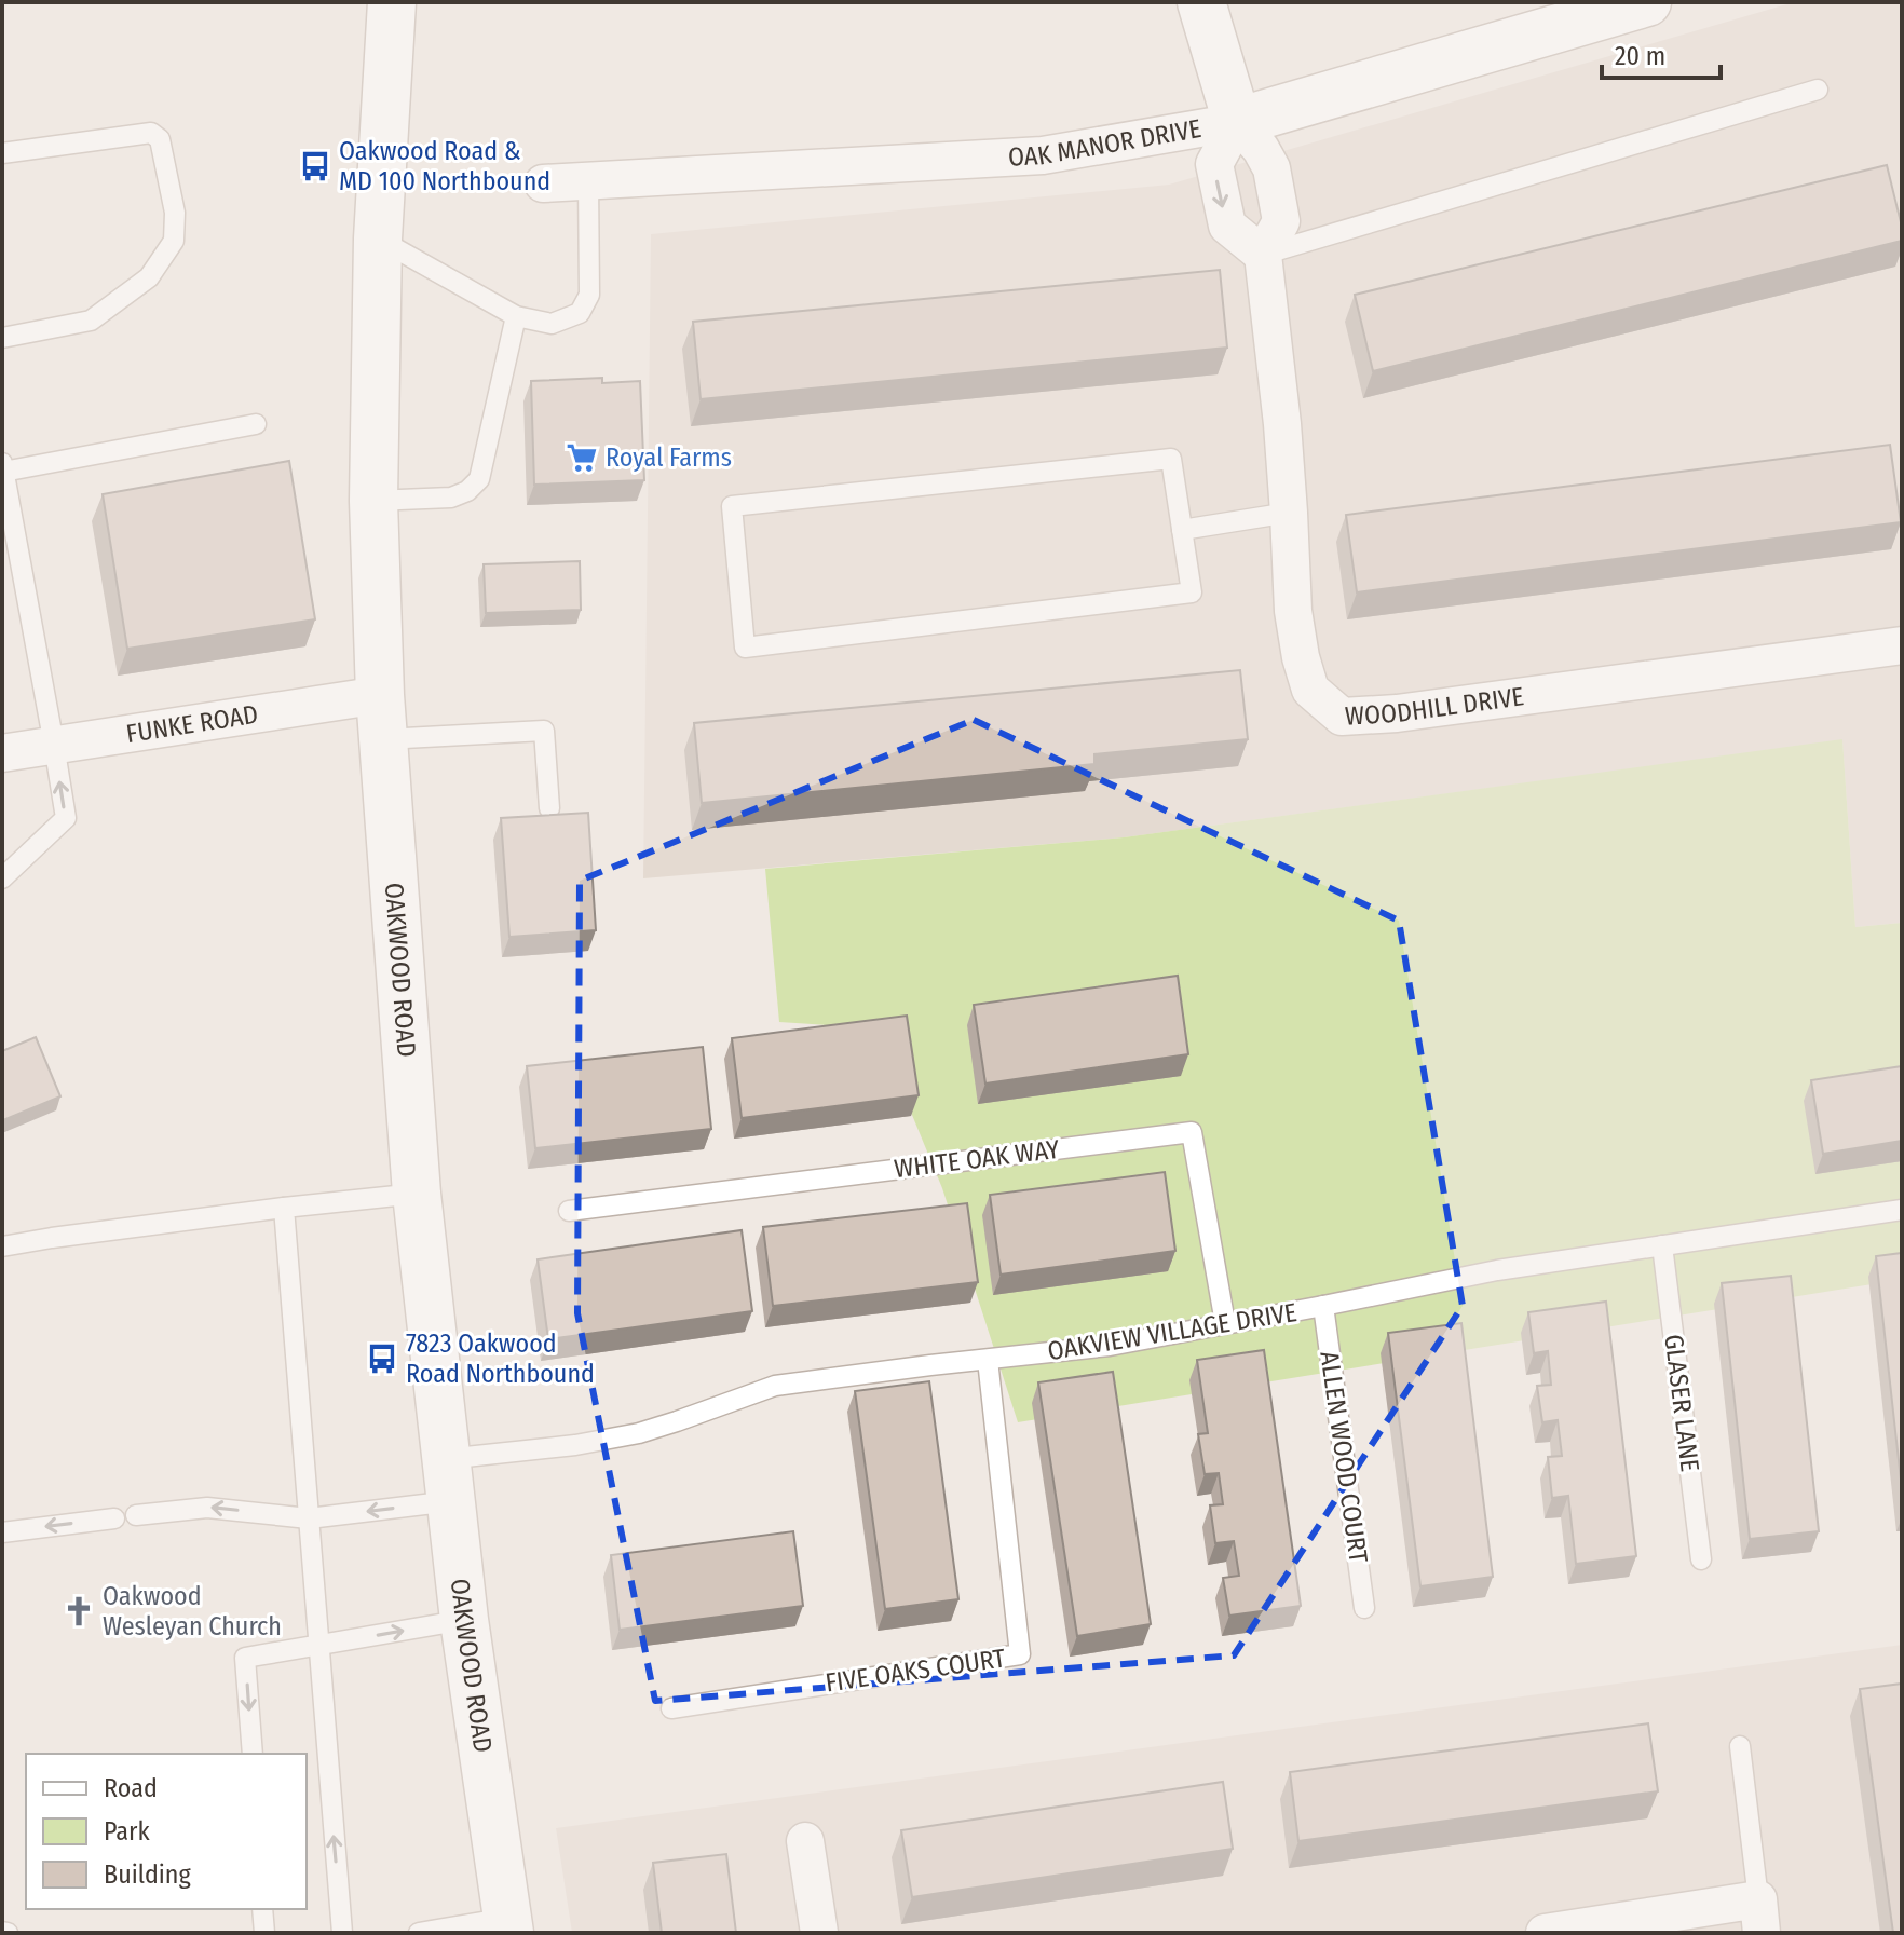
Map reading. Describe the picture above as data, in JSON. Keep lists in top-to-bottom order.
{
  "streets": {
    "street": [
      "OAK MANOR DRIVE",
      "WOODHILL DRIVE",
      "FUNKE ROAD",
      "OAKWOOD ROAD"
    ],
    "lane": [
      "WHITE OAK WAY",
      "OAKVIEW VILLAGE DRIVE",
      "GLASER LANE",
      "ALLEN WOOD COURT",
      "FIVE OAKS COURT"
    ]
  },
  "crossings": [
    ["FUNKE ROAD", "OAKWOOD ROAD"],
    ["OAKWOOD ROAD", "OAKVIEW VILLAGE DRIVE"],
    ["WHITE OAK WAY", "OAKVIEW VILLAGE DRIVE"],
    ["OAKVIEW VILLAGE DRIVE", "GLASER LANE"],
    ["OAKVIEW VILLAGE DRIVE", "ALLEN WOOD COURT"],
    ["OAKVIEW VILLAGE DRIVE", "FIVE OAKS COURT"]
  ],
  "places": {
    "bus stop": ["Oakwood Road & MD 100 Northbound", "7823 Oakwood Road Northbound"],
    "supermarket": ["Royal Farms"],
    "church": ["Oakwood Wesleyan Church"]
  },
  "legend": ["Road", "Park", "Building"],
  "scale_bar": "20 m"
}
